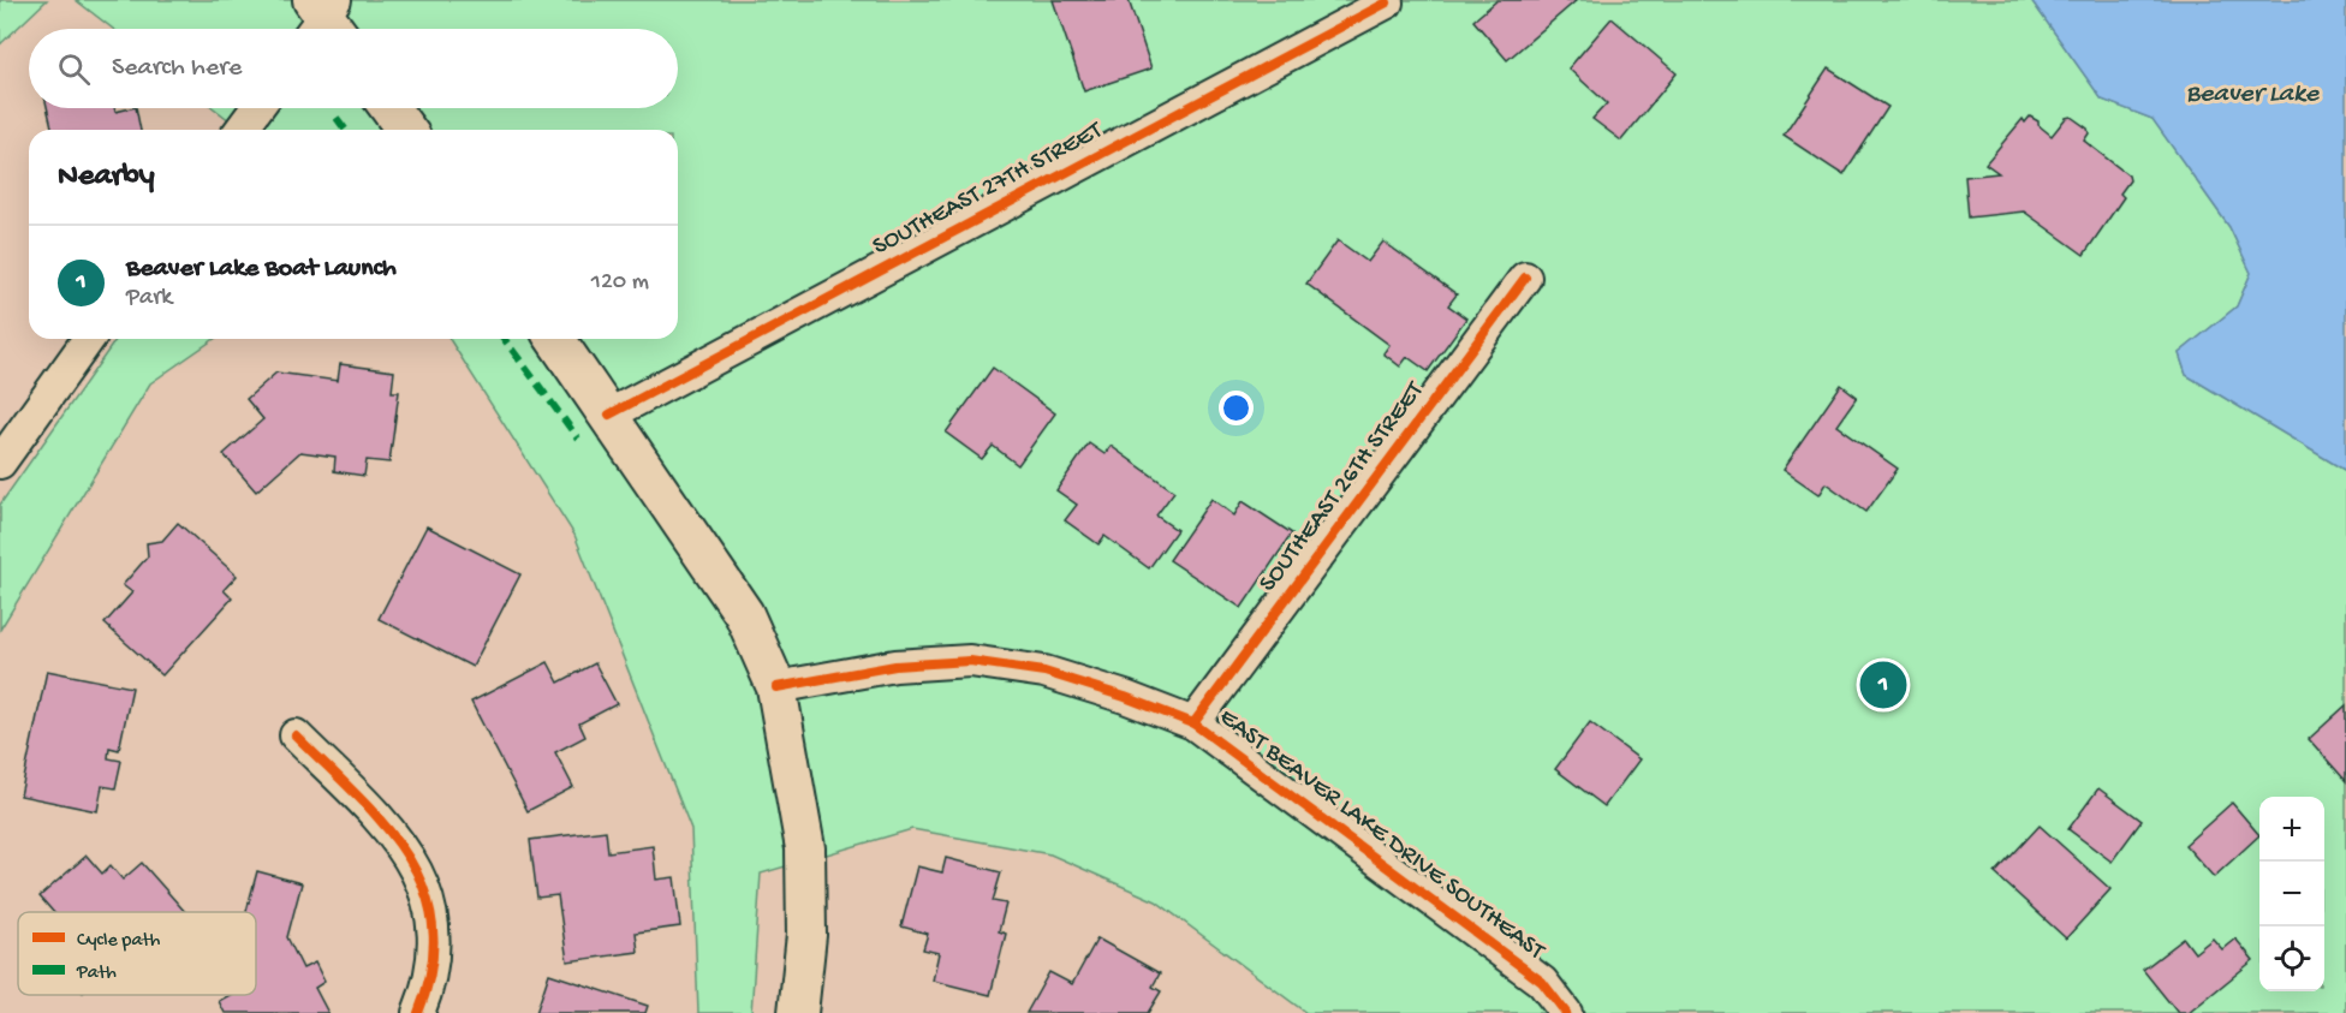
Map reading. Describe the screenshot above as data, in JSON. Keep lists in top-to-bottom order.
{
  "streets": {
    "street": ["SOUTHEAST 27TH STREET", "SOUTHEAST 26TH STREET", "EAST BEAVER LAKE DRIVE SOUTHEAST"]
  },
  "crossings": [
    ["SOUTHEAST 26TH STREET", "EAST BEAVER LAKE DRIVE SOUTHEAST"]
  ],
  "water": ["Beaver Lake"],
  "legend": ["Cycle path", "Path"],
  "page": {
    "search": "Search here",
    "heading": "Nearby",
    "list": [
      {
        "mark": "1",
        "name": "Beaver Lake Boat Launch",
        "note": "Park",
        "value": "120 m"
      }
    ],
    "pins": "1",
    "map_buttons": ["+", "−"]
  }
}
